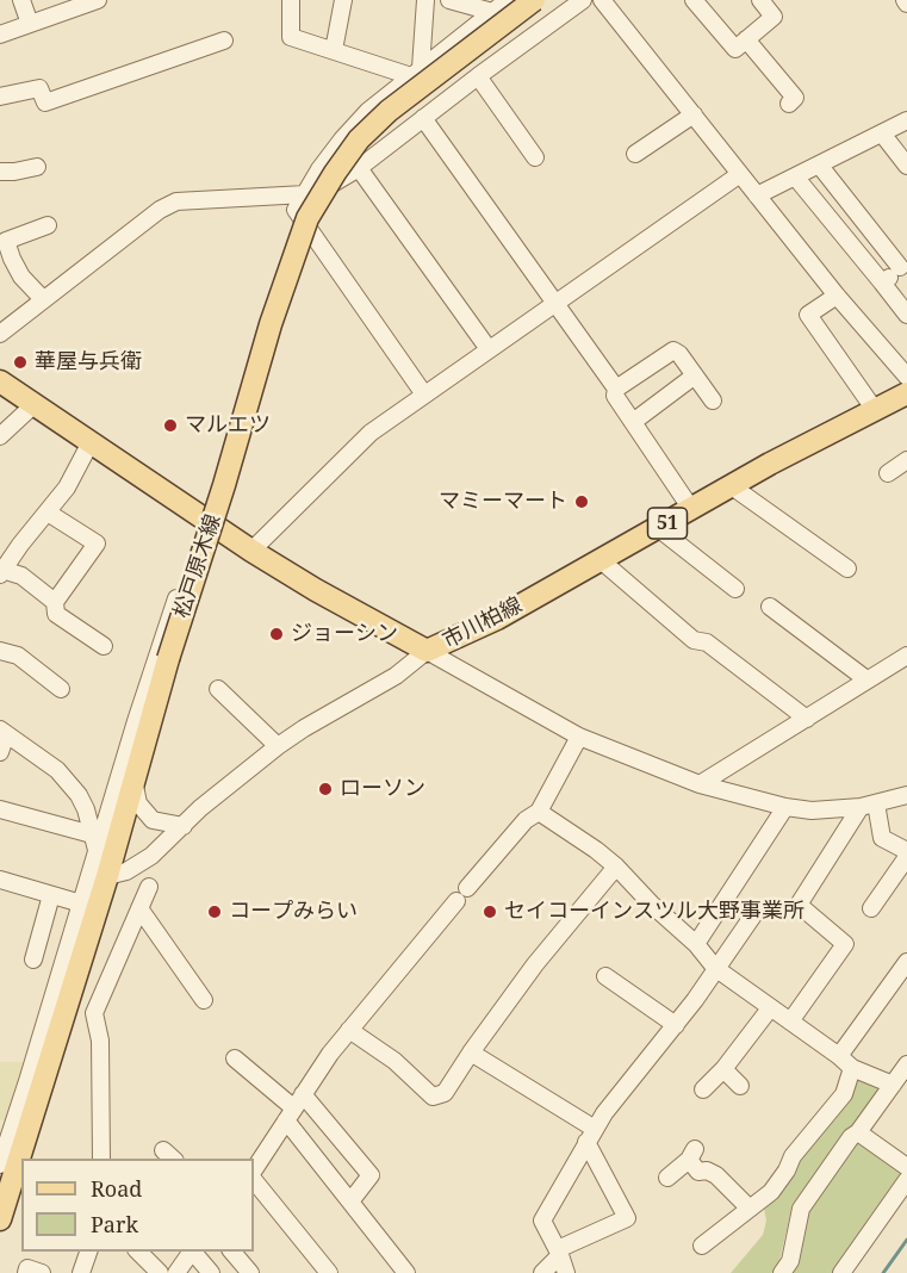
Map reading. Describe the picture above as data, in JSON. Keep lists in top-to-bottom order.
{
  "streets": {
    "main road": ["51", "松戸原木線", "市川柏線"]
  },
  "places": [
    "華屋与兵衛",
    "マルエツ",
    "マミーマート",
    "ジョーシン",
    "ローソン",
    "コープみらい",
    "セイコーインスツル大野事業所"
  ],
  "legend": ["Road", "Park"]
}
